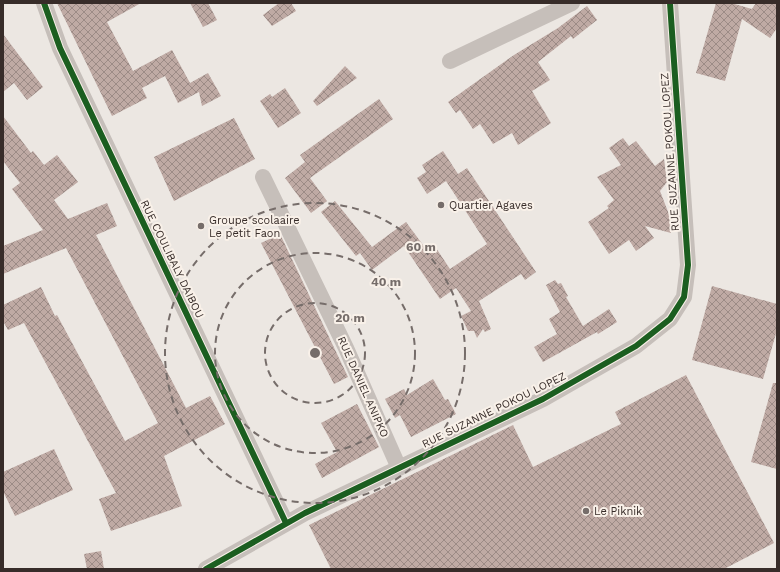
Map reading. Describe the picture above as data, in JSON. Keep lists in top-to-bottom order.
{
  "streets": {
    "street": ["RUE SUZANNE POKOU LOPEZ", "RUE COULIBALY DAIBOU", "RUE DANIEL ANIPKO"]
  },
  "crossings": [
    ["RUE SUZANNE POKOU LOPEZ", "RUE COULIBALY DAIBOU"],
    ["RUE SUZANNE POKOU LOPEZ", "RUE DANIEL ANIPKO"]
  ],
  "places": ["Quartier Agaves", "Groupe scolaaire Le petit Faon", "Le Piknik"],
  "rings": ["60 m", "40 m", "20 m"]
}
